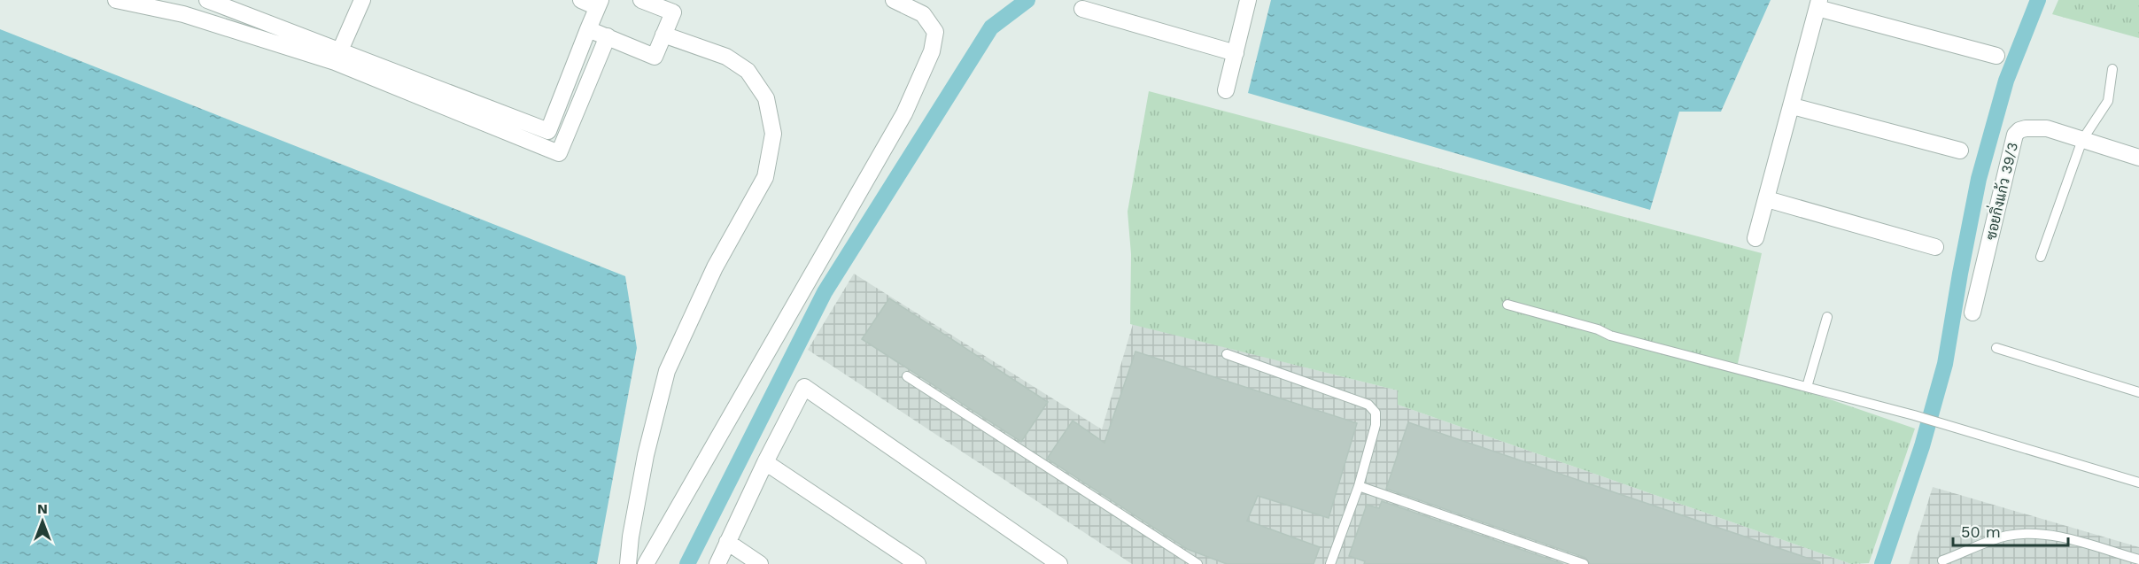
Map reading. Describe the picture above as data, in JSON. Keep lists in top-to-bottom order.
{
  "streets": {
    "street": ["ซอยกิ่งแก้ว 39/3"]
  },
  "scale_bar": "50 m",
  "north": "top"
}
